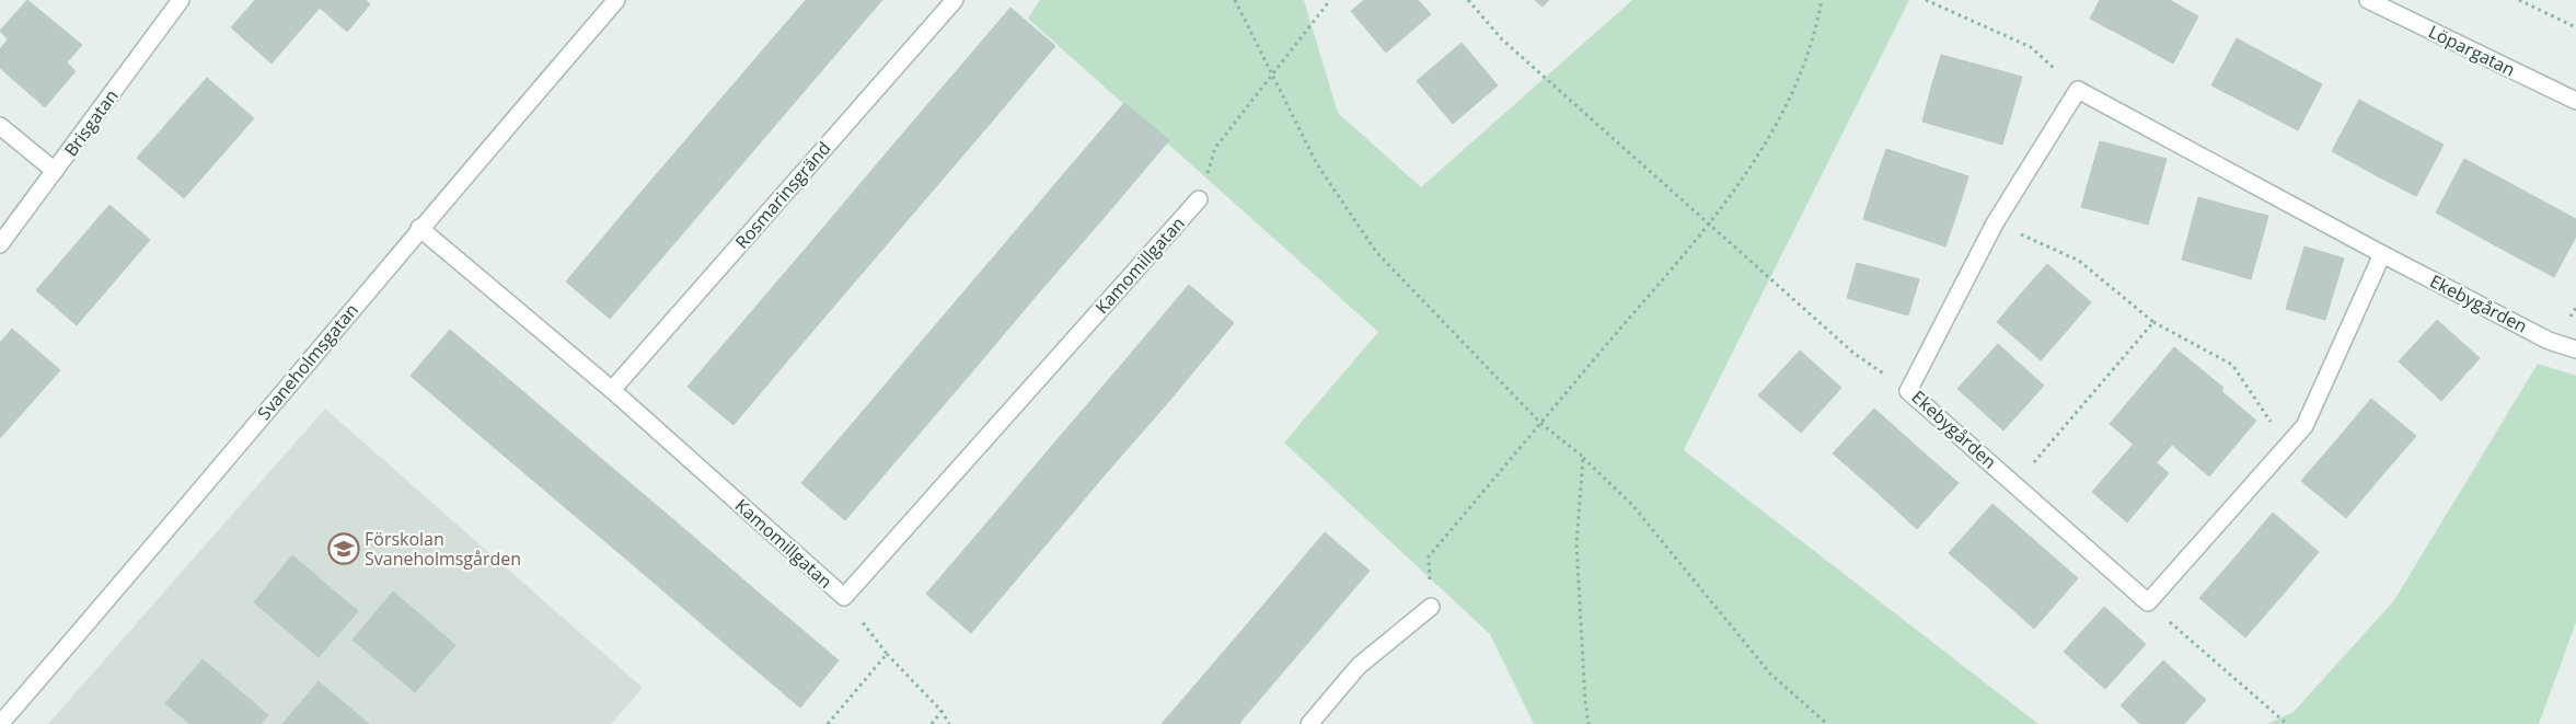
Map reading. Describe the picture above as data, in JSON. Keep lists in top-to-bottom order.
{
  "streets": {
    "street": [
      "Löpargatan",
      "Brisgatan",
      "Rosmarinsgränd",
      "Kamomillgatan",
      "Ekebygården",
      "Svaneholmsgatan"
    ]
  },
  "crossings": [
    ["Rosmarinsgränd", "Kamomillgatan"],
    ["Kamomillgatan", "Svaneholmsgatan"]
  ],
  "places": {
    "school or university": ["Förskolan Svaneholmsgården"]
  }
}
